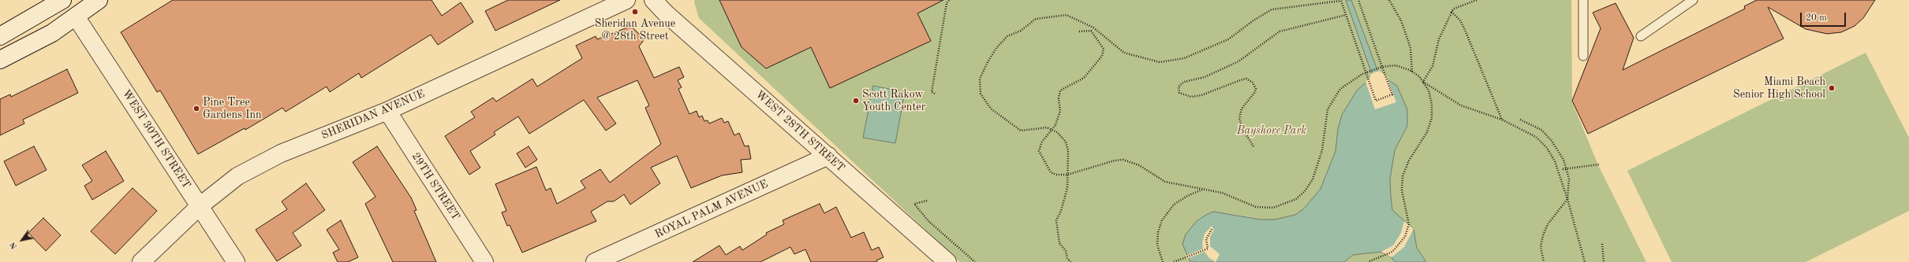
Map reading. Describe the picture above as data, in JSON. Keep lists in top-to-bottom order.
{
  "streets": {
    "street": [
      "SHERIDAN AVENUE",
      "WEST 28TH STREET",
      "WEST 30TH STREET",
      "29TH STREET",
      "ROYAL PALM AVENUE"
    ]
  },
  "crossings": [
    ["SHERIDAN AVENUE", "WEST 30TH STREET"],
    ["SHERIDAN AVENUE", "29TH STREET"],
    ["WEST 28TH STREET", "ROYAL PALM AVENUE"]
  ],
  "parks": ["Bayshore Park"],
  "places": [
    "Sheridan Avenue @ 28th Street",
    "Miami Beach Senior High School",
    "Scott Rakow Youth Center",
    "Pine Tree Gardens Inn"
  ],
  "scale_bar": "20 m",
  "north": "bottom left"
}
